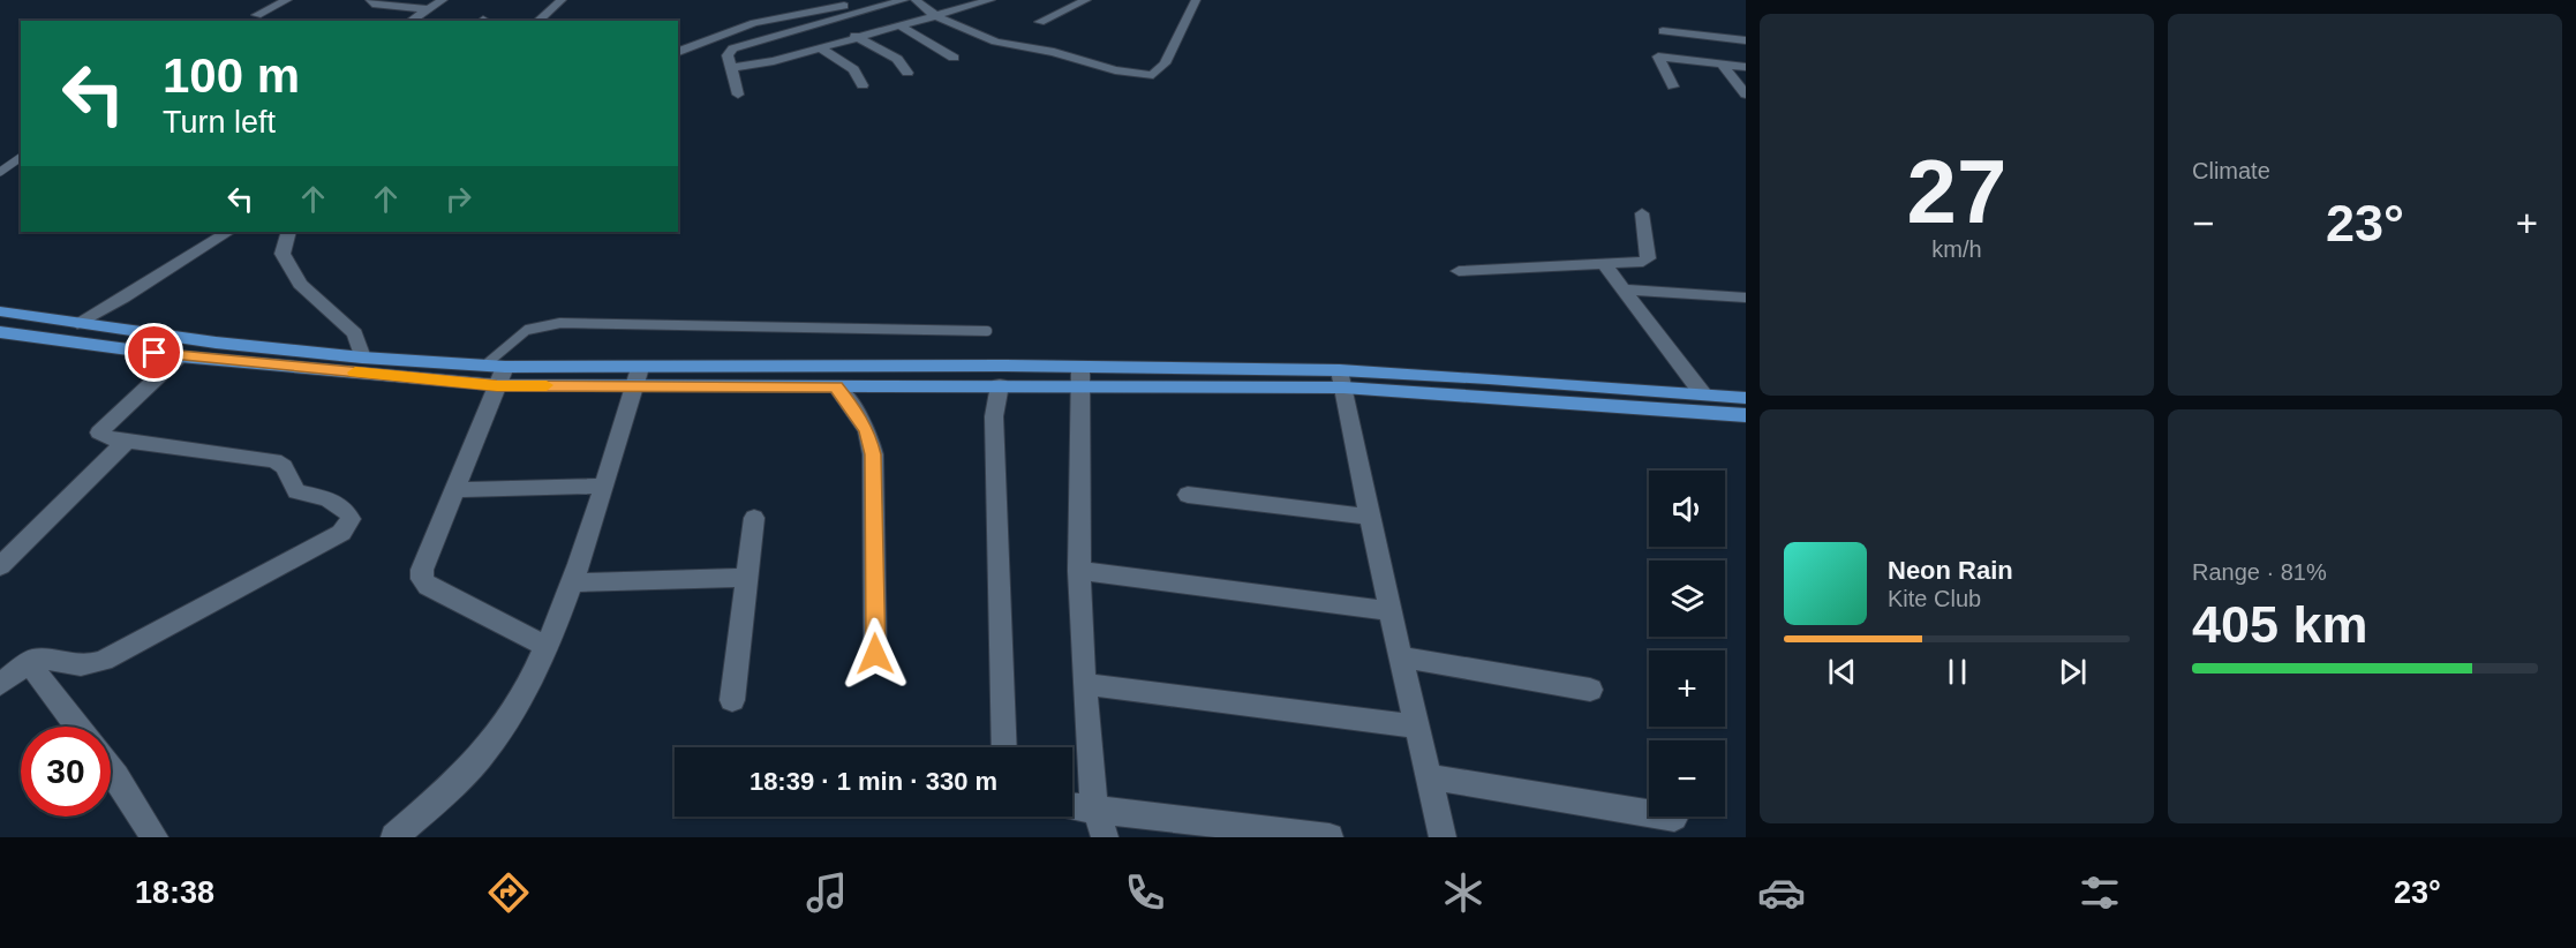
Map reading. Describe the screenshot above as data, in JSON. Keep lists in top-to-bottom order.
{
  "page": {
    "tile": [
      ["27", "km/h"],
      "Climate",
      ["Range · 81%", "405 km"]
    ],
    "turn": ["100 m", "Turn left"],
    "heat": ["−", "23°", "+"],
    "map_buttons": ["+", "−"],
    "song": ["Neon Rain", "Kite Club"],
    "limit": "30",
    "trip": "18:39 · 1 min · 330 m",
    "tabs": ["18:38", "23°"]
  }
}
